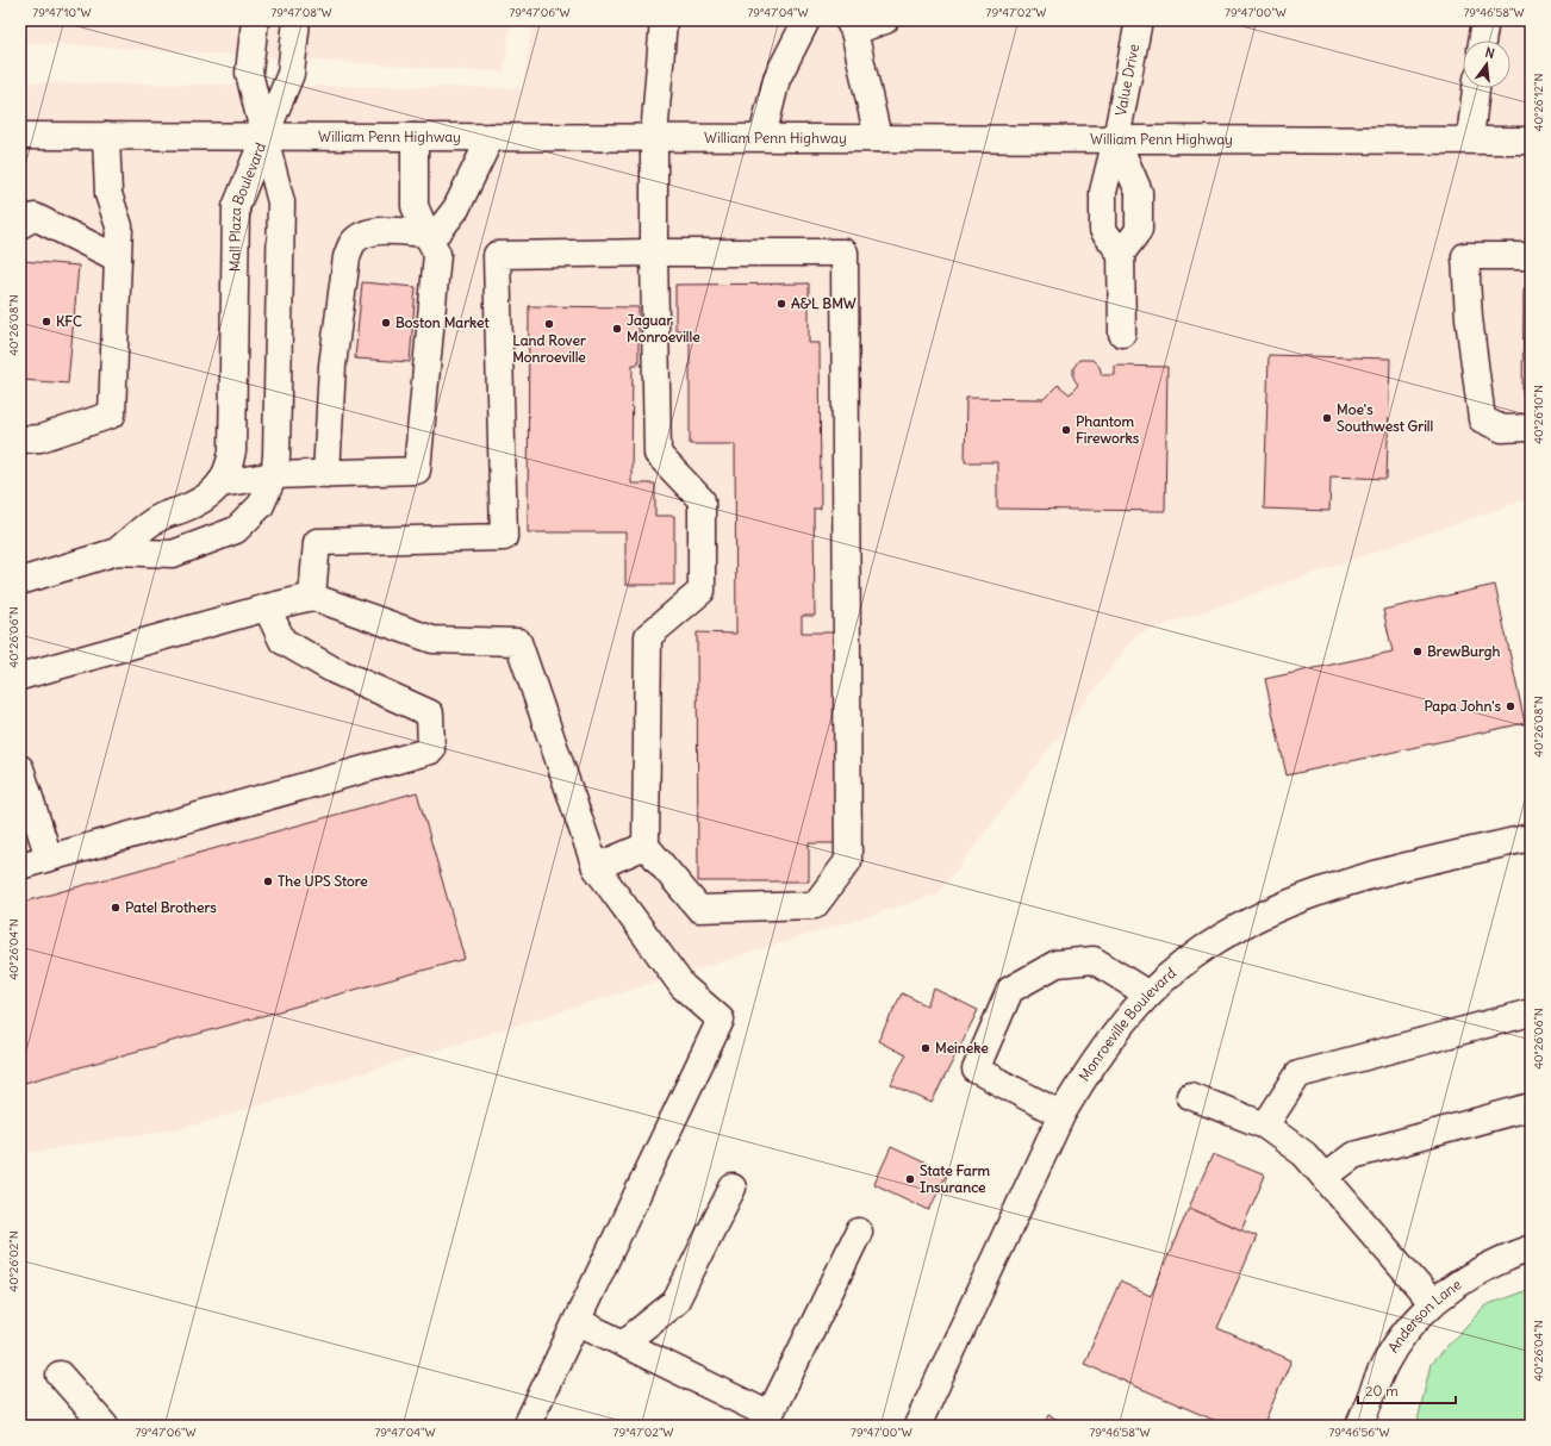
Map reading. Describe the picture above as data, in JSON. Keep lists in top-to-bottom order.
{
  "streets": {
    "main road": [
      "Value Drive",
      "William Penn Highway",
      "Mall Plaza Boulevard",
      "Monroeville Boulevard",
      "Anderson Lane"
    ]
  },
  "crossings": [
    ["Value Drive", "William Penn Highway"],
    ["William Penn Highway", "Mall Plaza Boulevard"]
  ],
  "places": [
    "A&L BMW",
    "KFC",
    "Boston Market",
    "Land Rover Monroeville",
    "Jaguar Monroeville",
    "Moe's Southwest Grill",
    "Phantom Fireworks",
    "BrewBurgh",
    "Papa John's",
    "The UPS Store",
    "Patel Brothers",
    "Meineke",
    "State Farm Insurance"
  ],
  "scale_bar": "20 m",
  "north": "top",
  "coordinates": [
    "79°47'10\"W",
    "79°47'08\"W",
    "79°47'06\"W",
    "79°47'04\"W",
    "79°47'02\"W",
    "79°47'00\"W",
    "79°46'58\"W",
    "40°26'12\"N",
    "40°26'08\"N",
    "40°26'10\"N",
    "40°26'06\"N",
    "40°26'04\"N",
    "40°26'02\"N",
    "79°46'56\"W"
  ]
}
